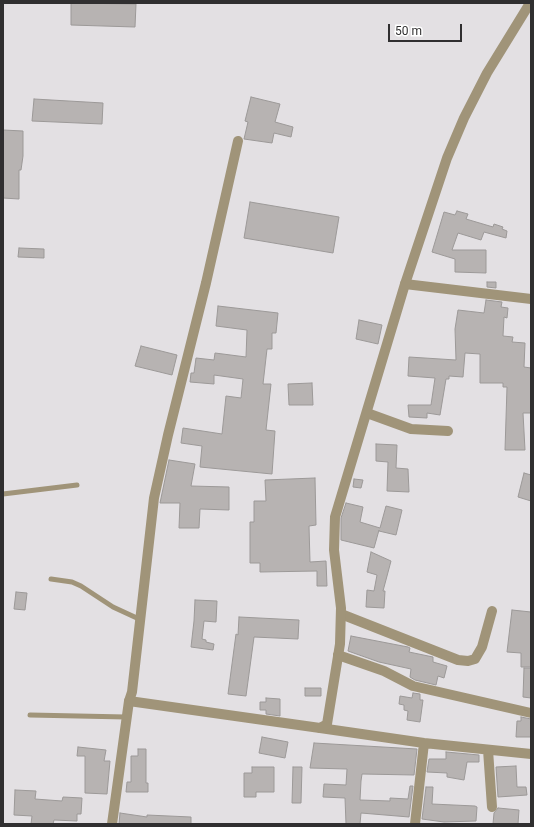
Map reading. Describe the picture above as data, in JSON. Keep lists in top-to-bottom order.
{
  "scale_bar": "50 m"
}
